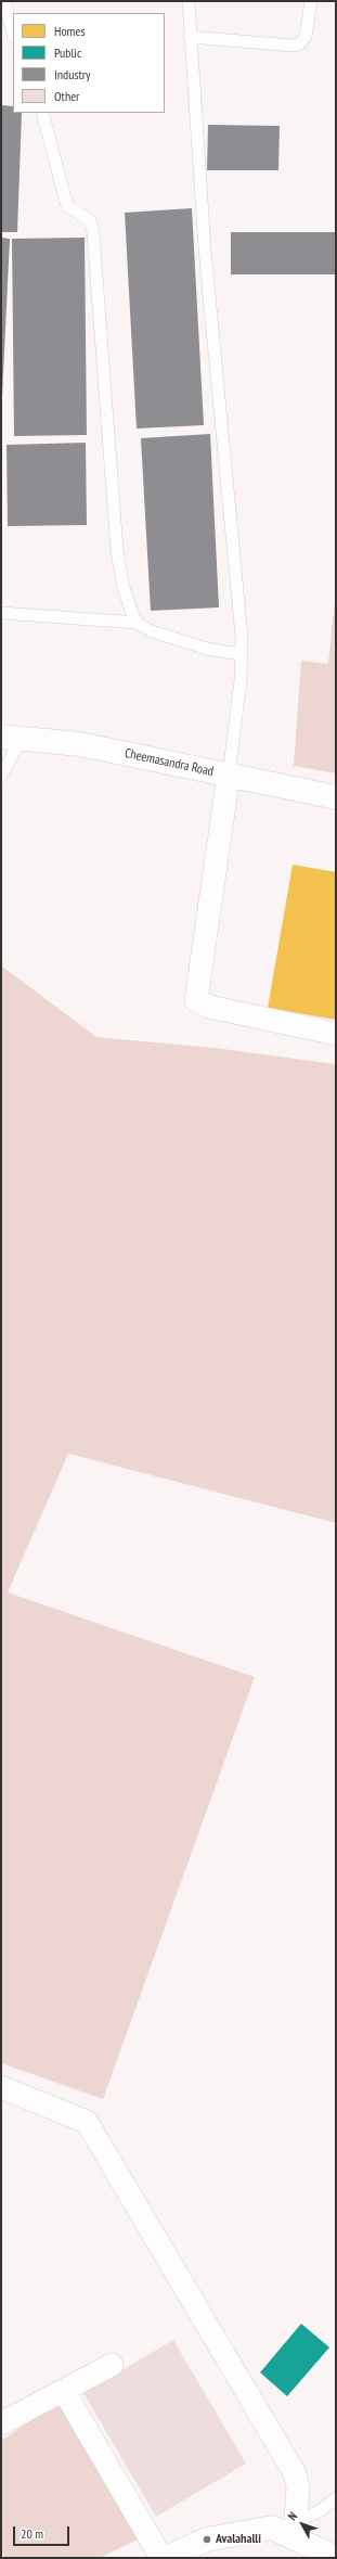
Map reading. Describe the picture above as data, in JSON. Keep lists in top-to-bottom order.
{
  "streets": {
    "street": ["Cheemasandra Road"]
  },
  "places": ["Avalahalli"],
  "legend": [
    "Homes",
    "Public",
    "Industry",
    "Other"
  ],
  "scale_bar": "20 m",
  "north": "top left"
}
